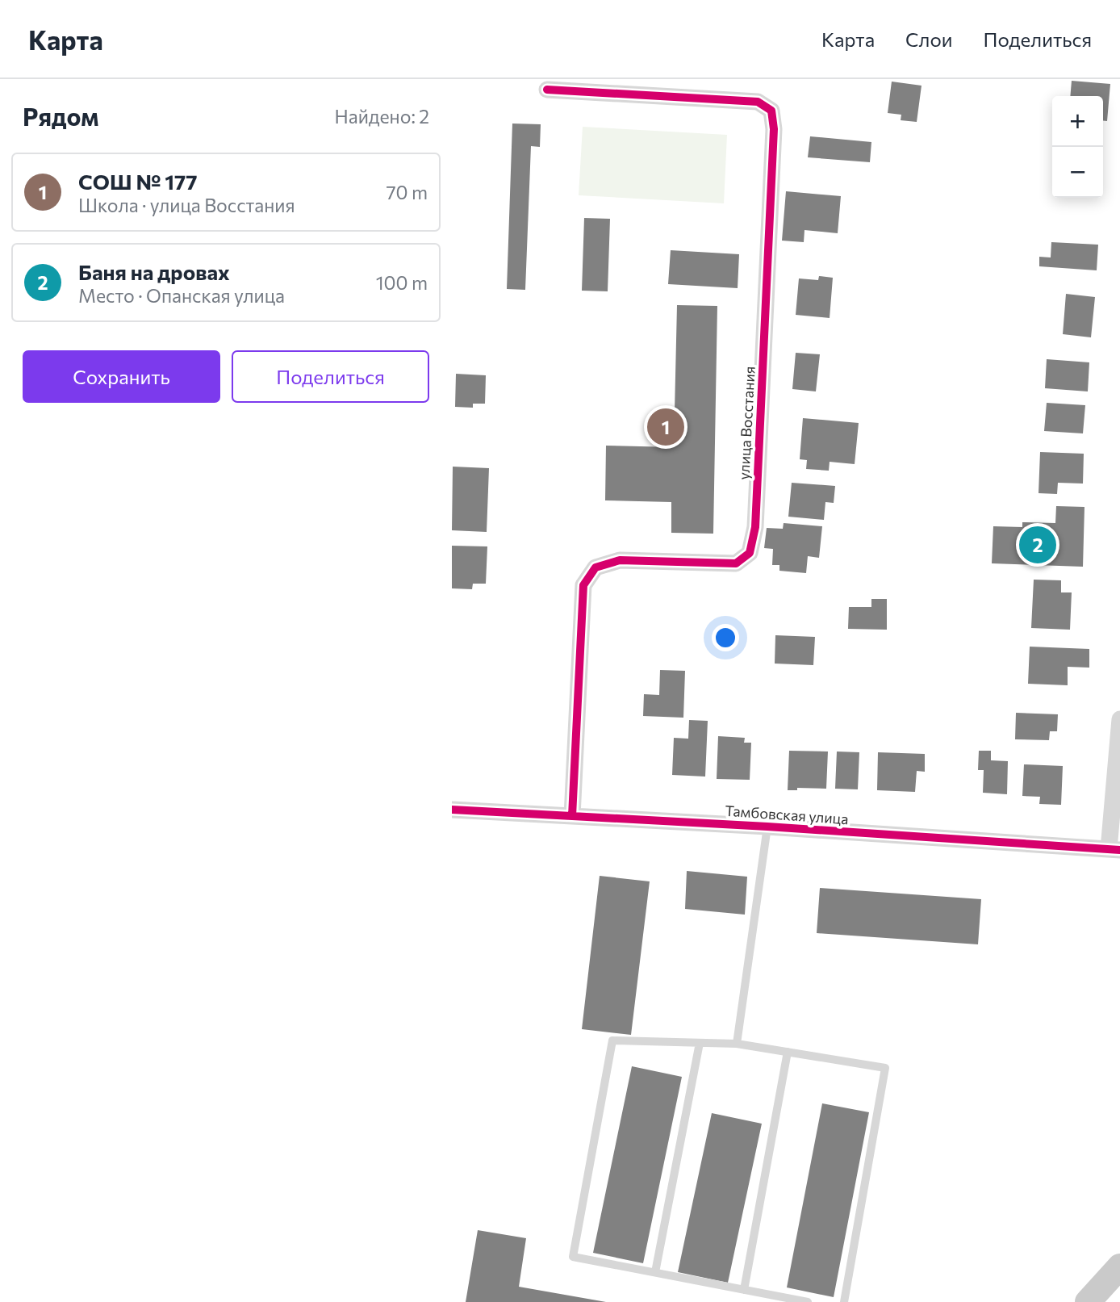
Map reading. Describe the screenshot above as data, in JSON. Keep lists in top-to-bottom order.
{
  "streets": {
    "street": ["улица Восстания", "Тамбовская улица"]
  },
  "crossings": [
    ["улица Восстания", "Тамбовская улица"]
  ],
  "page": {
    "header": "Карта",
    "nav": ["Карта", "Слои", "Поделиться"],
    "heading": ["Рядом", "Найдено: 2"],
    "map_buttons": ["+", "−"],
    "list": [
      {
        "mark": "1",
        "name": "СОШ № 177",
        "note": "Школа · улица Восстания",
        "value": "70 m"
      },
      {
        "mark": "2",
        "name": "Баня на дровах",
        "note": "Место · Опанская улица",
        "value": "100 m"
      }
    ],
    "buttons": ["Сохранить", "Поделиться"],
    "pins": ["1", "2"]
  }
}
